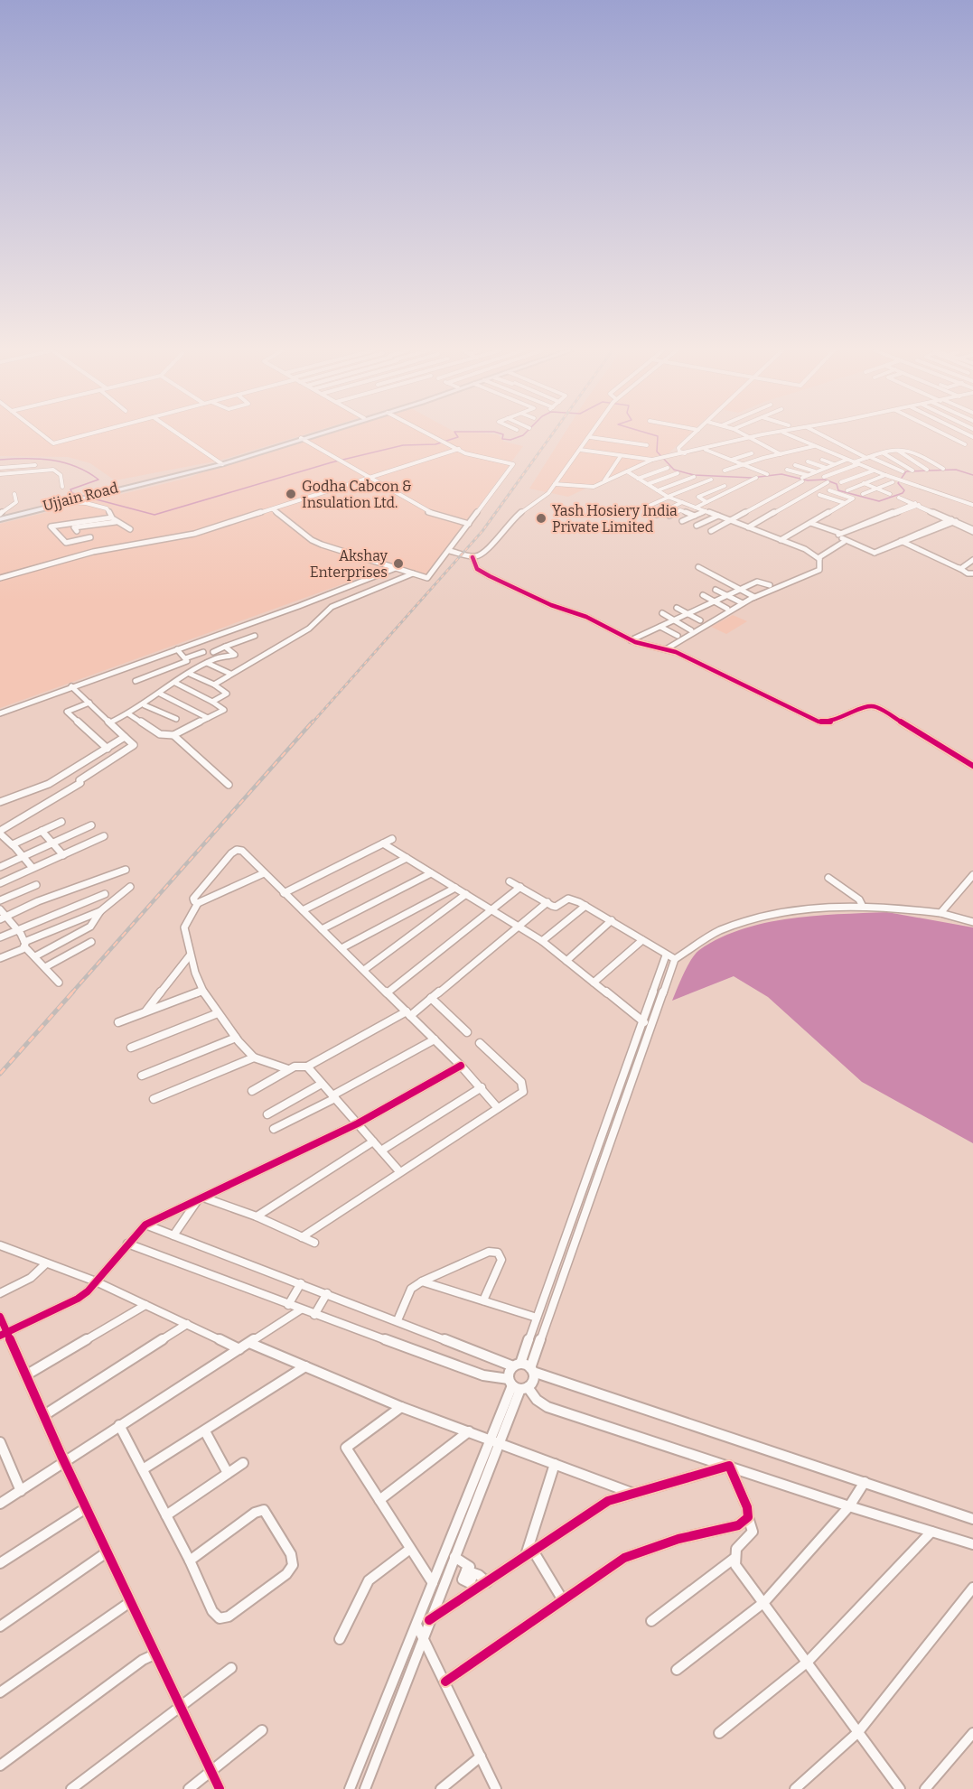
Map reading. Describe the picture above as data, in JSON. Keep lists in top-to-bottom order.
{
  "streets": {
    "main road": ["Ujjain Road"]
  },
  "places": ["Godha Cabcon & Insulation Ltd.", "Yash Hosiery India Private Limited", "Akshay Enterprises"]
}
